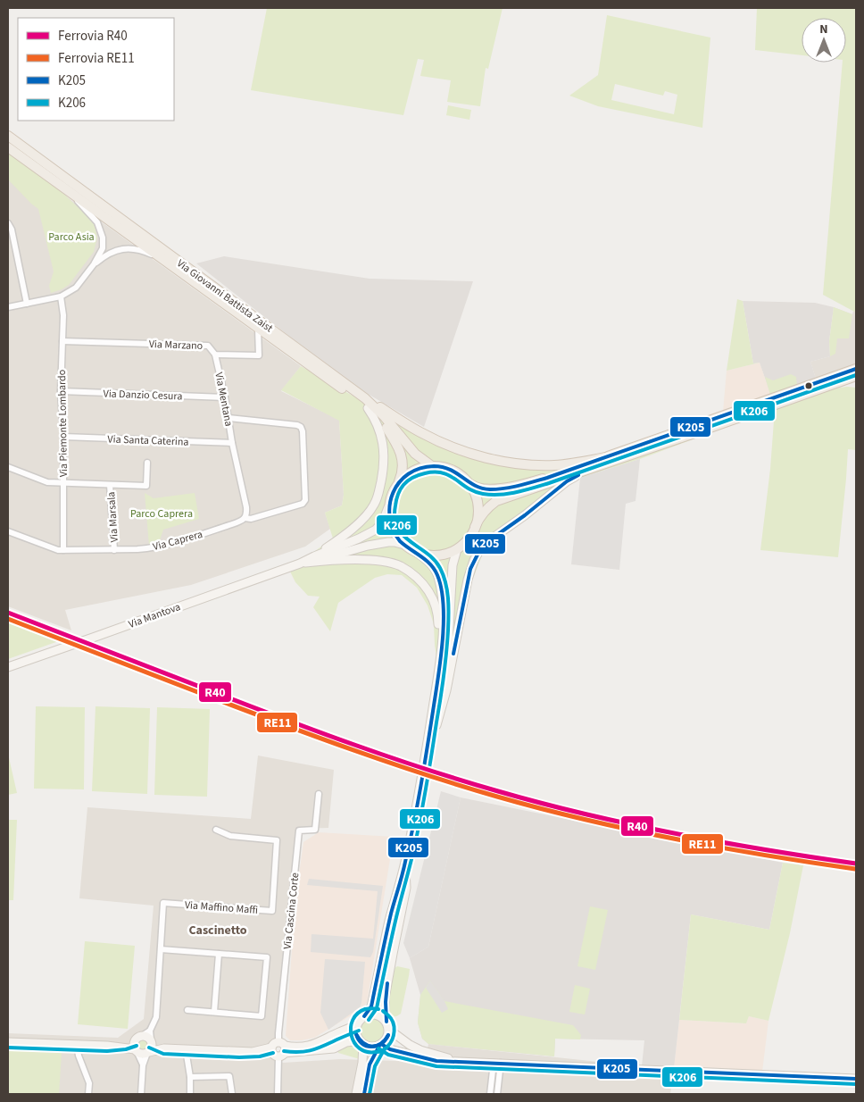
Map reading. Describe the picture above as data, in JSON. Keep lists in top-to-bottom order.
{
  "streets": {
    "main road": ["Via Giovanni Battista Zaist", "Via Mantova"],
    "street": [
      "Via Marzano",
      "Via Danzio Cesura",
      "Via Mentana",
      "Via Piemonte Lombardo",
      "Via Santa Caterina",
      "Via Marsala",
      "Via Caprera",
      "Via Maffino Maffi",
      "Via Cascina Corte"
    ]
  },
  "crossings": [
    ["Via Giovanni Battista Zaist", "Via Marzano"],
    ["Via Marzano", "Via Mentana"],
    ["Via Marzano", "Via Piemonte Lombardo"],
    ["Via Danzio Cesura", "Via Mentana"],
    ["Via Danzio Cesura", "Via Piemonte Lombardo"],
    ["Via Mentana", "Via Santa Caterina"],
    ["Via Mentana", "Via Caprera"],
    ["Via Piemonte Lombardo", "Via Santa Caterina"],
    ["Via Piemonte Lombardo", "Via Caprera"],
    ["Via Marsala", "Via Caprera"]
  ],
  "districts": ["Cascinetto"],
  "parks": ["Parco Asia", "Parco Caprera"],
  "lines": [
    "transit line K205",
    "transit line K206",
    "rail line R40",
    "rail line RE11"
  ],
  "legend": [
    "Ferrovia R40",
    "Ferrovia RE11",
    "K205",
    "K206"
  ],
  "north": "top"
}
